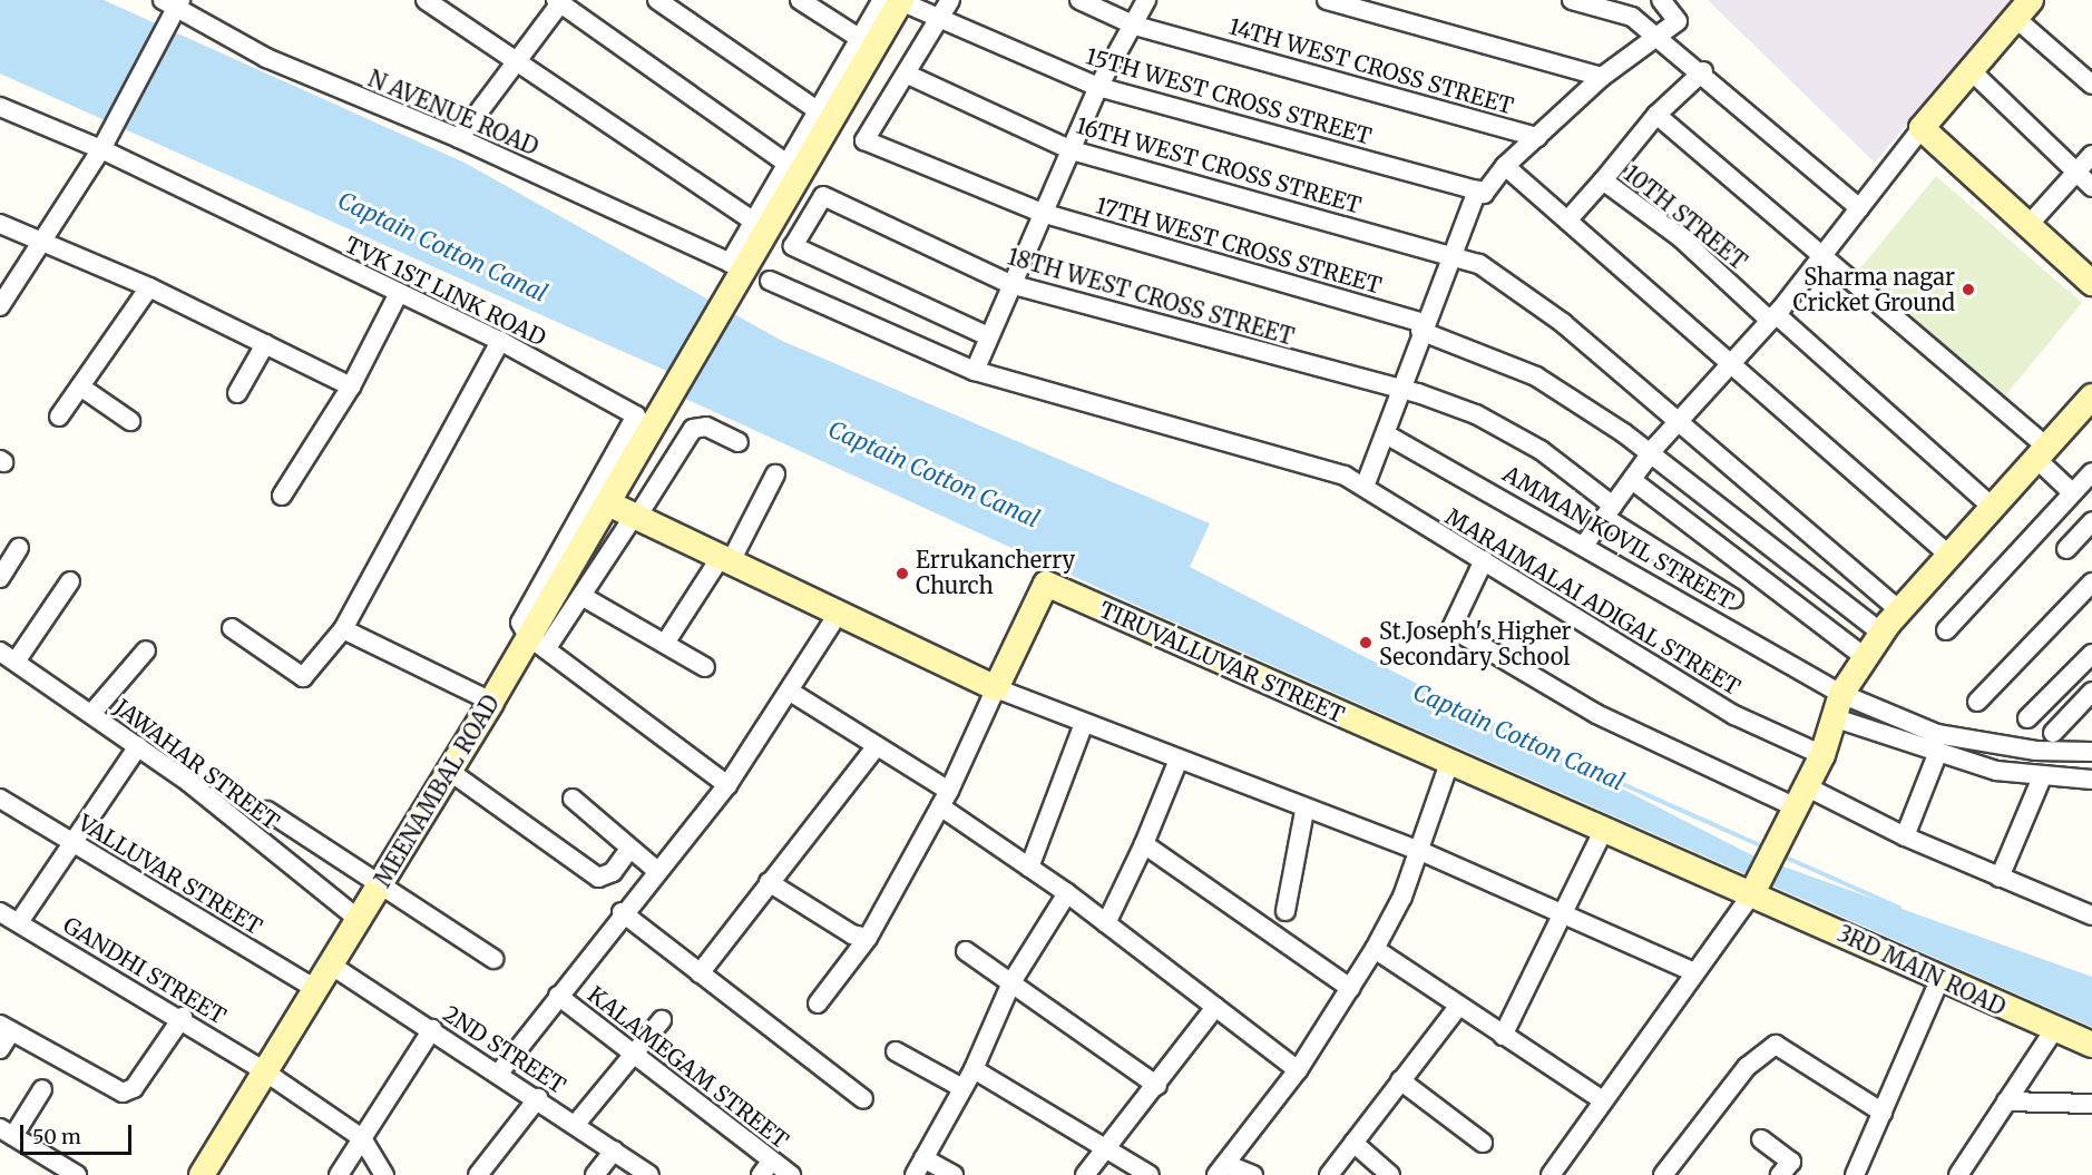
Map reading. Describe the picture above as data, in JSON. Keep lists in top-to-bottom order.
{
  "streets": {
    "street": [
      "14TH WEST CROSS STREET",
      "15TH WEST CROSS STREET",
      "N AVENUE ROAD",
      "16TH WEST CROSS STREET",
      "10TH STREET",
      "17TH WEST CROSS STREET",
      "TVK 1ST LINK ROAD",
      "18TH WEST CROSS STREET",
      "AMMAN KOVIL STREET",
      "MARAIMALAI ADIGAL STREET",
      "TIRUVALLUVAR STREET",
      "JAWAHAR STREET",
      "MEENAMBAL ROAD",
      "VALLUVAR STREET",
      "GANDHI STREET",
      "3RD MAIN ROAD",
      "2ND STREET",
      "KALAMEGAM STREET"
    ]
  },
  "crossings": [
    ["15TH WEST CROSS STREET", "MEENAMBAL ROAD"],
    ["16TH WEST CROSS STREET", "17TH WEST CROSS STREET"],
    ["TVK 1ST LINK ROAD", "MEENAMBAL ROAD"],
    ["TIRUVALLUVAR STREET", "3RD MAIN ROAD"],
    ["JAWAHAR STREET", "MEENAMBAL ROAD"],
    ["MEENAMBAL ROAD", "VALLUVAR STREET"],
    ["MEENAMBAL ROAD", "GANDHI STREET"],
    ["MEENAMBAL ROAD", "2ND STREET"]
  ],
  "water": ["Captain Cotton Canal"],
  "places": ["Sharma nagar Cricket Ground", "Errukancherry Church", "St.Joseph's Higher Secondary School"],
  "scale_bar": "50 m"
}
